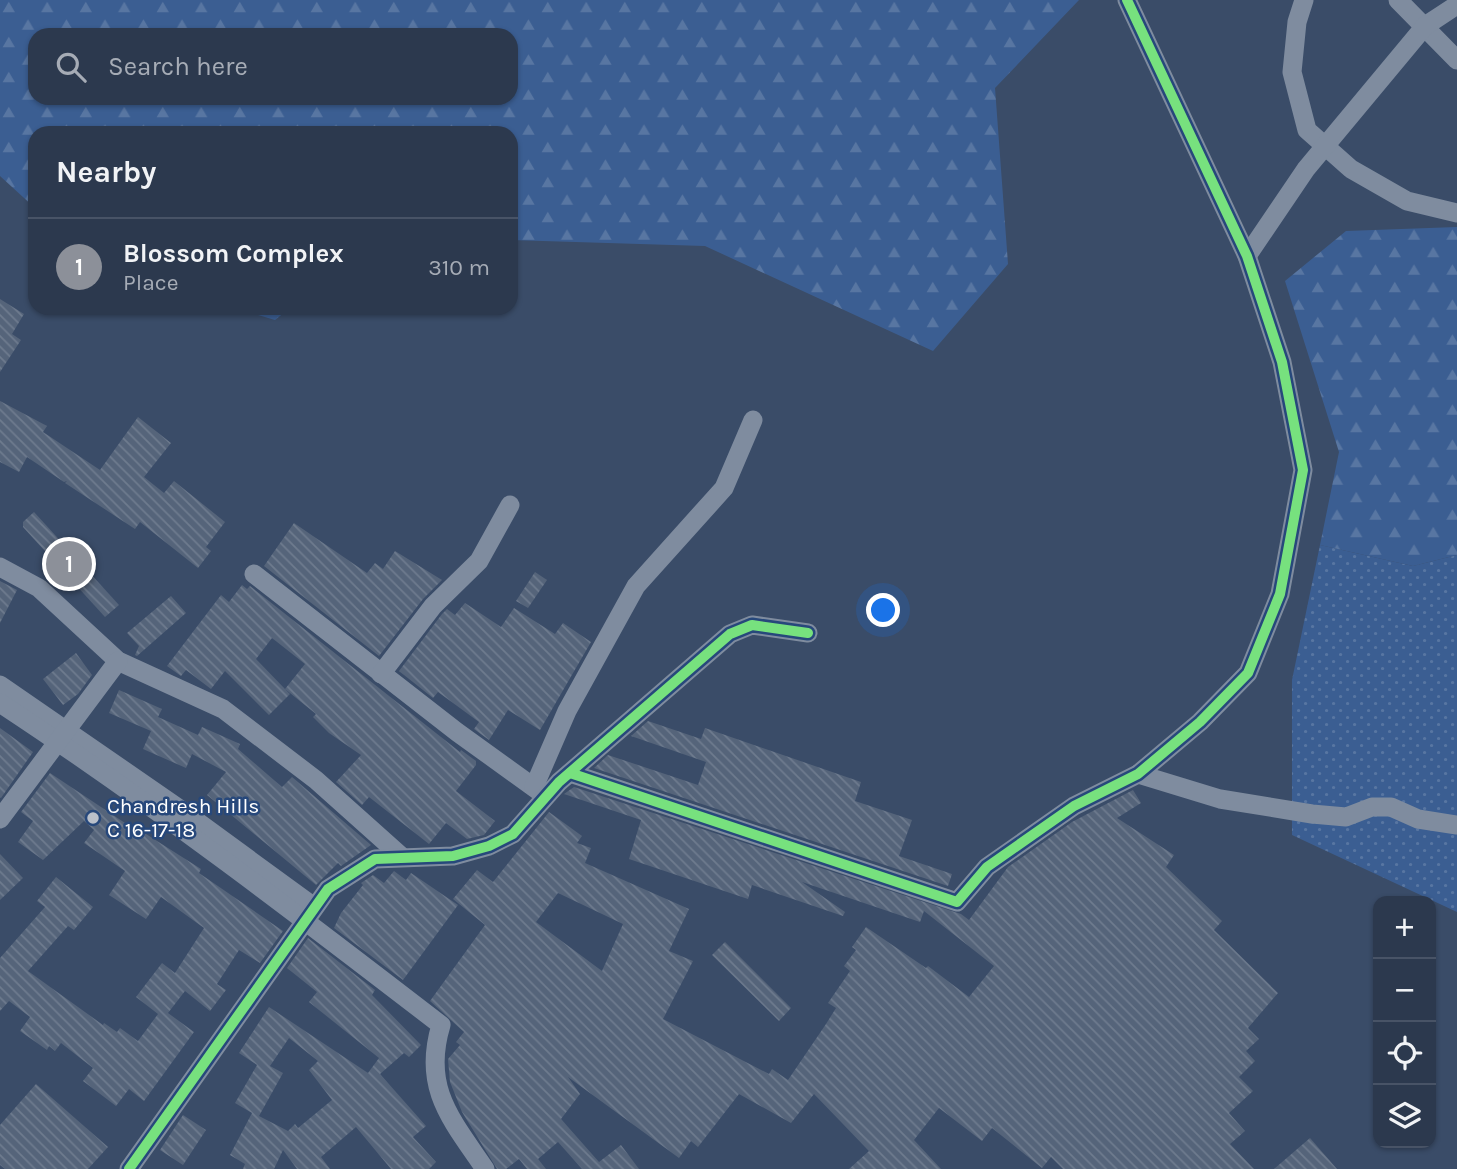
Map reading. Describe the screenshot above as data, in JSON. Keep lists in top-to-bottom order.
{
  "places": ["Chandresh Hills C 16-17-18"],
  "page": {
    "search": "Search here",
    "heading": "Nearby",
    "list": [
      {
        "mark": "1",
        "name": "Blossom Complex",
        "note": "Place",
        "value": "310 m"
      }
    ],
    "pins": "1",
    "map_buttons": ["+", "−"]
  }
}
